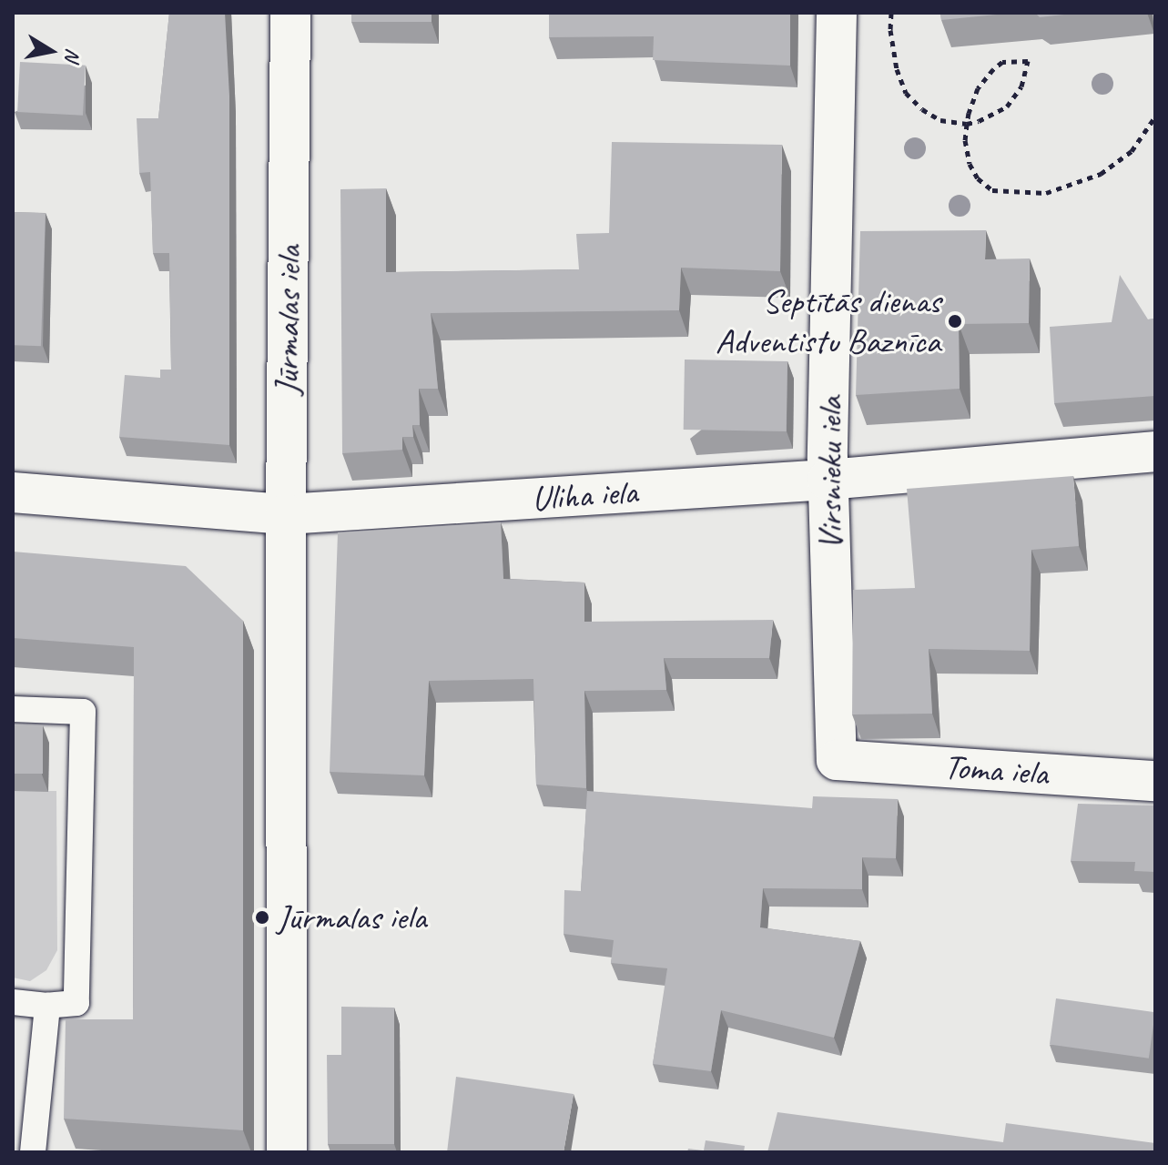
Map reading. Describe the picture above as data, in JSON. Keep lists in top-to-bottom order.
{
  "streets": {
    "street": [
      "Jūrmalas iela",
      "Virsnieku iela",
      "Uliha iela",
      "Toma iela"
    ]
  },
  "crossings": [
    ["Jūrmalas iela", "Uliha iela"],
    ["Virsnieku iela", "Uliha iela"],
    ["Virsnieku iela", "Toma iela"]
  ],
  "places": ["Septītās dienas Adventistu Baznīca", "Jūrmalas iela"],
  "north": "right"
}
